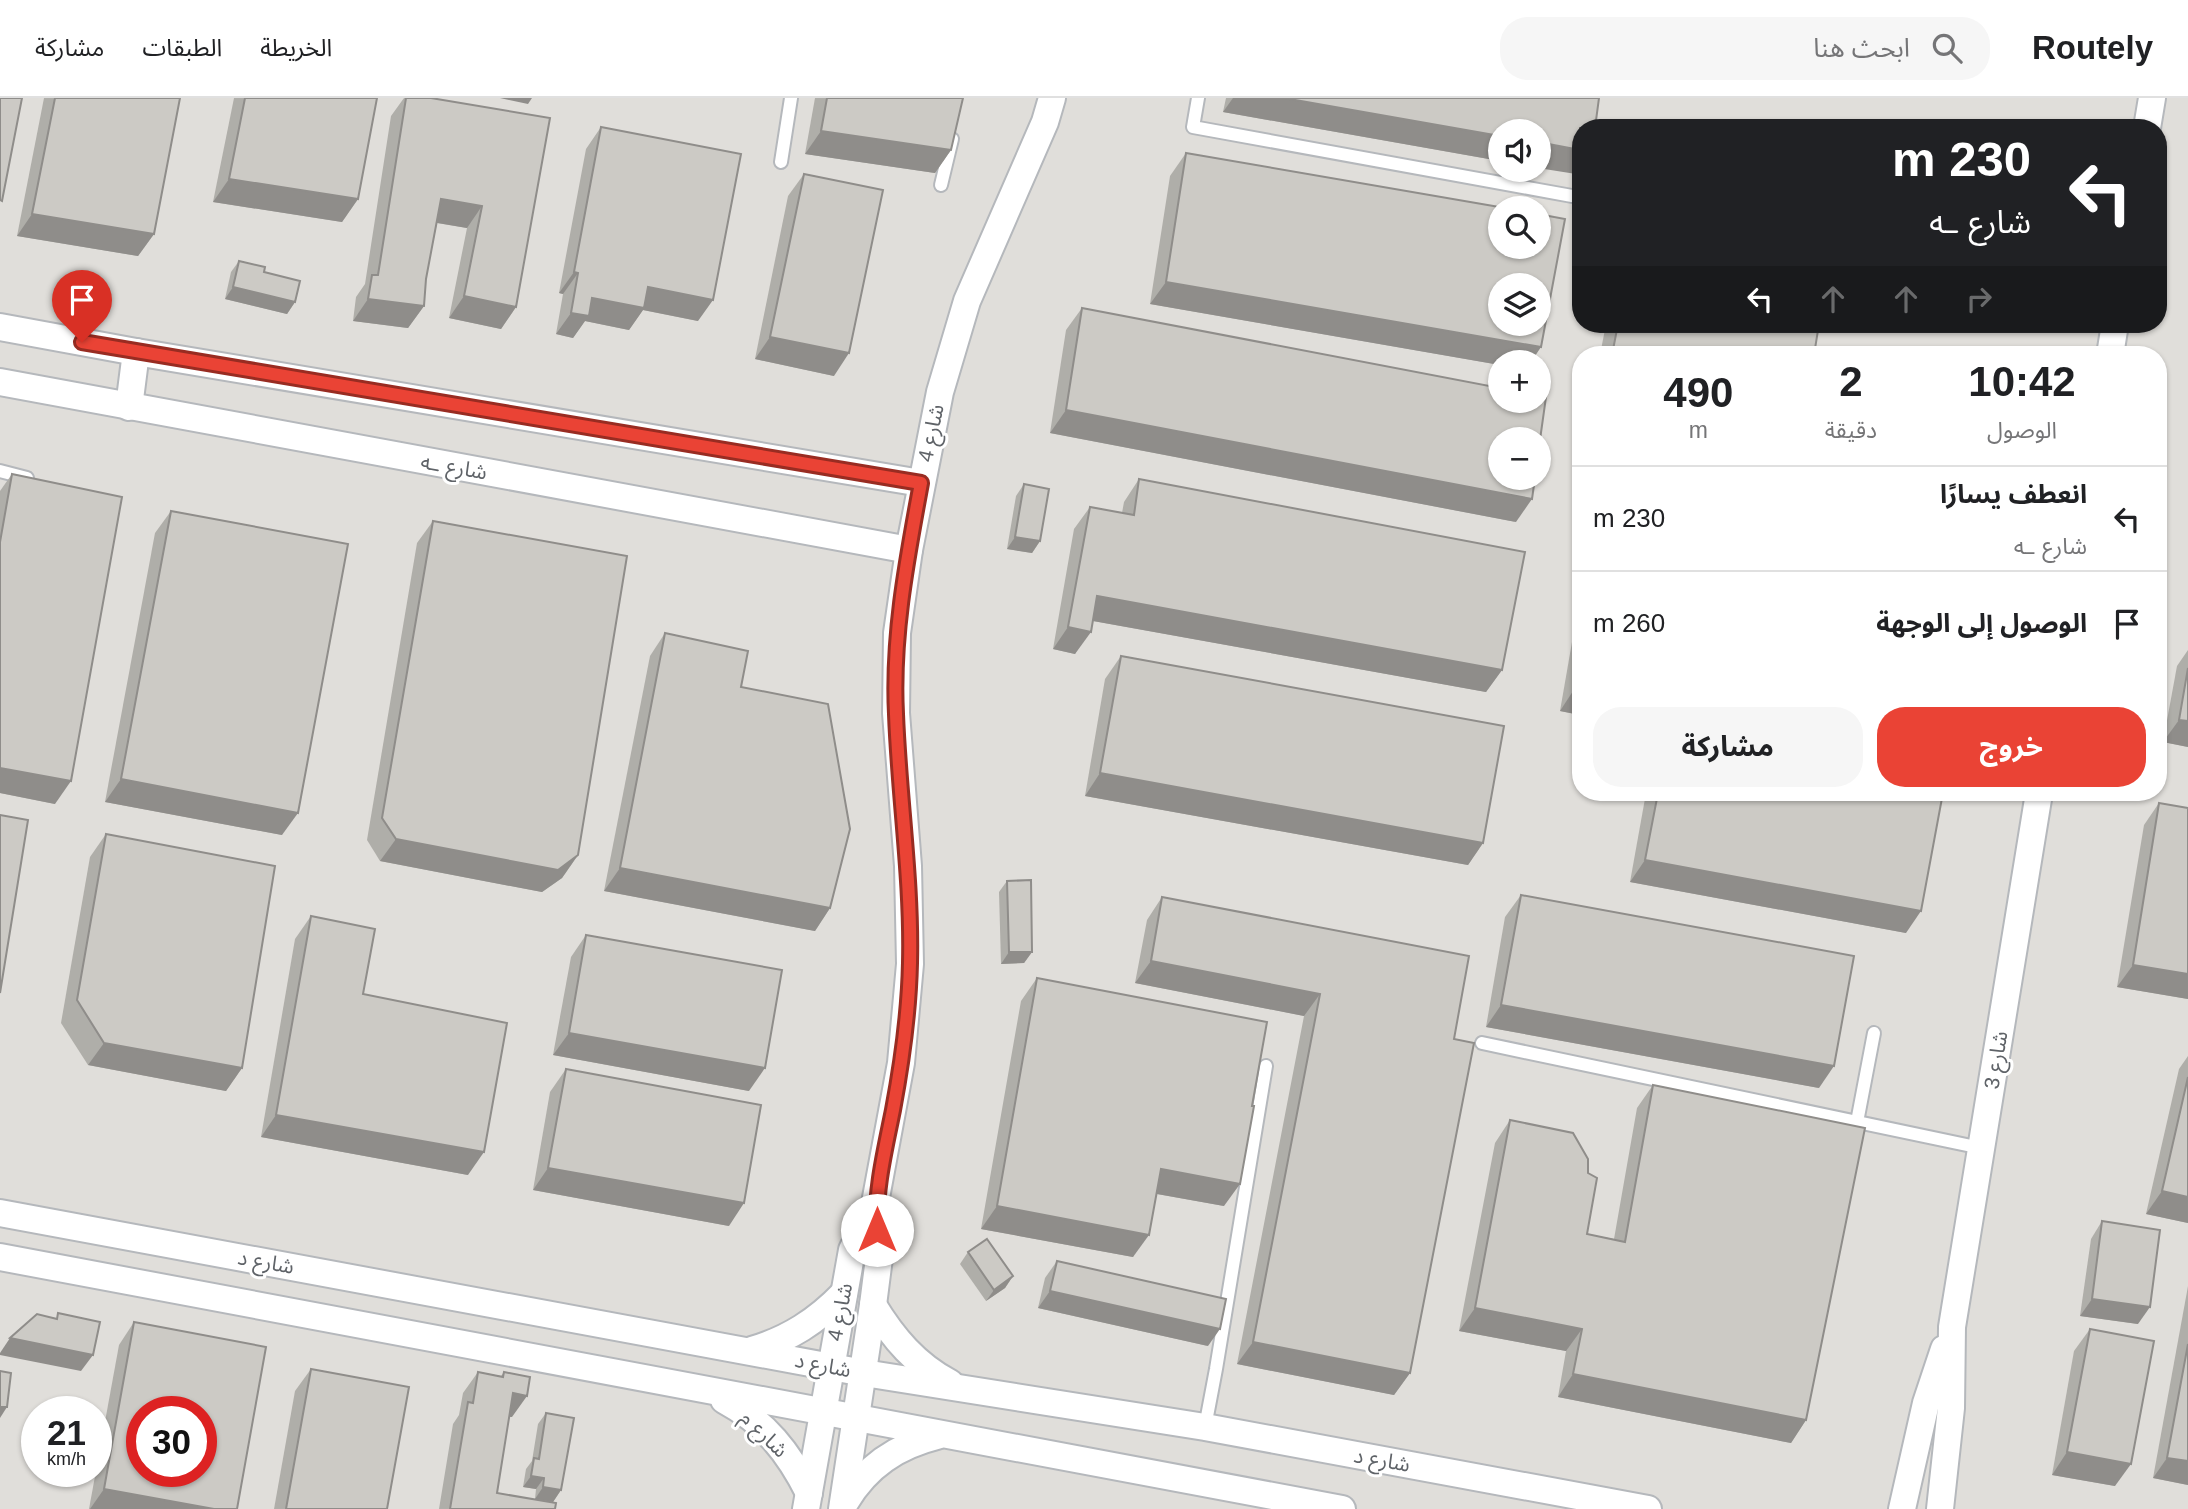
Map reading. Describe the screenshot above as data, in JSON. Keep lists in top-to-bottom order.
{
  "streets": {
    "street": [
      "شارع 4",
      "شارع ـه",
      "شارع 3",
      "شارع د",
      "شارع م"
    ]
  },
  "crossings": [
    ["شارع 4", "شارع ـه"],
    ["شارع 4", "شارع د"],
    ["شارع 4", "شارع م"],
    ["شارع د", "شارع م"]
  ],
  "page": {
    "header": "Routely",
    "search": "ابحث هنا",
    "nav": ["الخريطة", "الطبقات", "مشاركة"],
    "map_buttons": ["+", "−"],
    "turn": ["230 m", "شارع ـه"],
    "eta": [
      "10:42",
      "الوصول",
      "2",
      "دقيقة",
      "490",
      "m"
    ],
    "list": [
      {
        "name": "انعطف يسارًا",
        "note": "شارع ـه",
        "value": "230 m"
      },
      {
        "name": "الوصول إلى الوجهة",
        "value": "260 m"
      }
    ],
    "buttons": ["خروج", "مشاركة"],
    "speed": "21 km/h",
    "limit": "30"
  }
}
